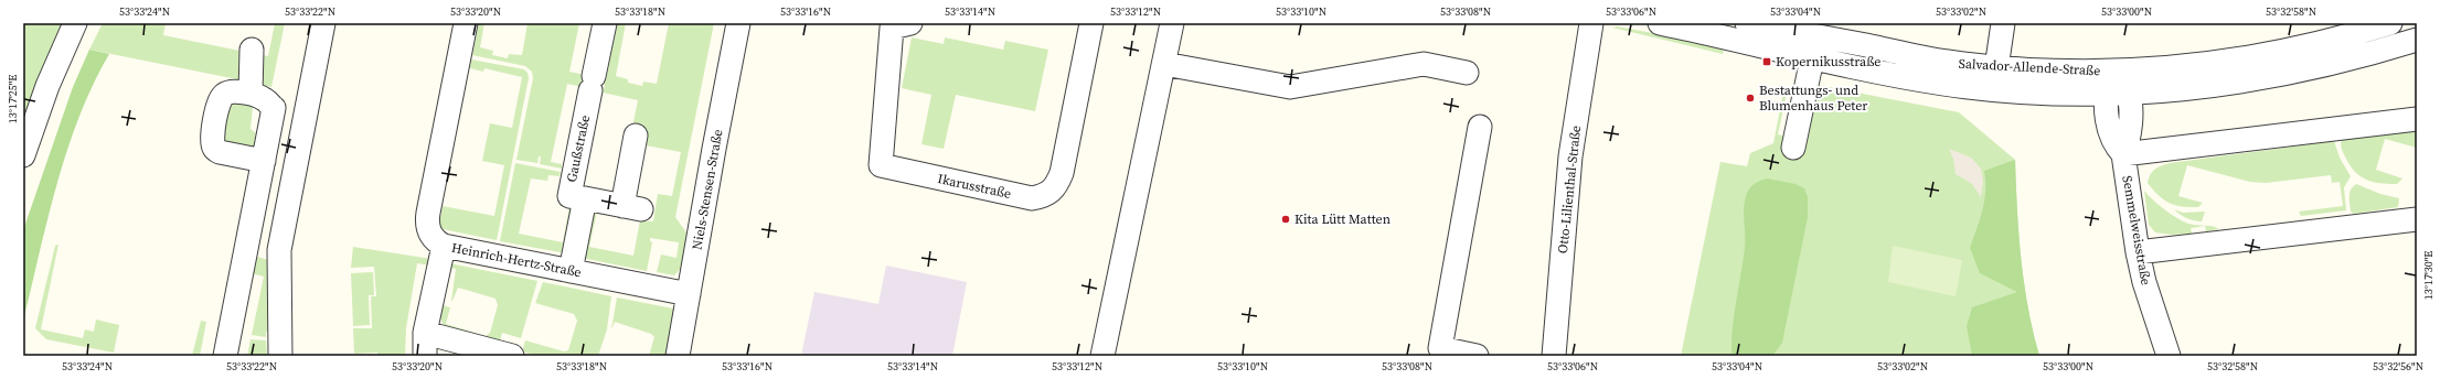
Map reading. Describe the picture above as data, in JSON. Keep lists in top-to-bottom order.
{
  "streets": {
    "street": [
      "Salvador-Allende-Straße",
      "Gaußstraße",
      "Ikarusstraße",
      "Niels-Stensen-Straße",
      "Otto-Lilienthal-Straße",
      "Semmelweisstraße",
      "Heinrich-Hertz-Straße"
    ]
  },
  "crossings": [
    ["Salvador-Allende-Straße", "Semmelweisstraße"],
    ["Gaußstraße", "Heinrich-Hertz-Straße"],
    ["Niels-Stensen-Straße", "Heinrich-Hertz-Straße"]
  ],
  "places": {
    "transit": ["Kopernikusstraße"],
    "other": ["Bestattungs- und Blumenhaus Peter", "Kita Lütt Matten"]
  },
  "coordinates": [
    "53°33'24\"N",
    "53°33'22\"N",
    "53°33'20\"N",
    "53°33'18\"N",
    "53°33'16\"N",
    "53°33'14\"N",
    "53°33'12\"N",
    "53°33'10\"N",
    "53°33'08\"N",
    "53°33'06\"N",
    "53°33'04\"N",
    "53°33'02\"N",
    "53°33'00\"N",
    "53°32'58\"N",
    "13°17'25\"E",
    "13°17'30\"E",
    "53°32'56\"N"
  ]
}
